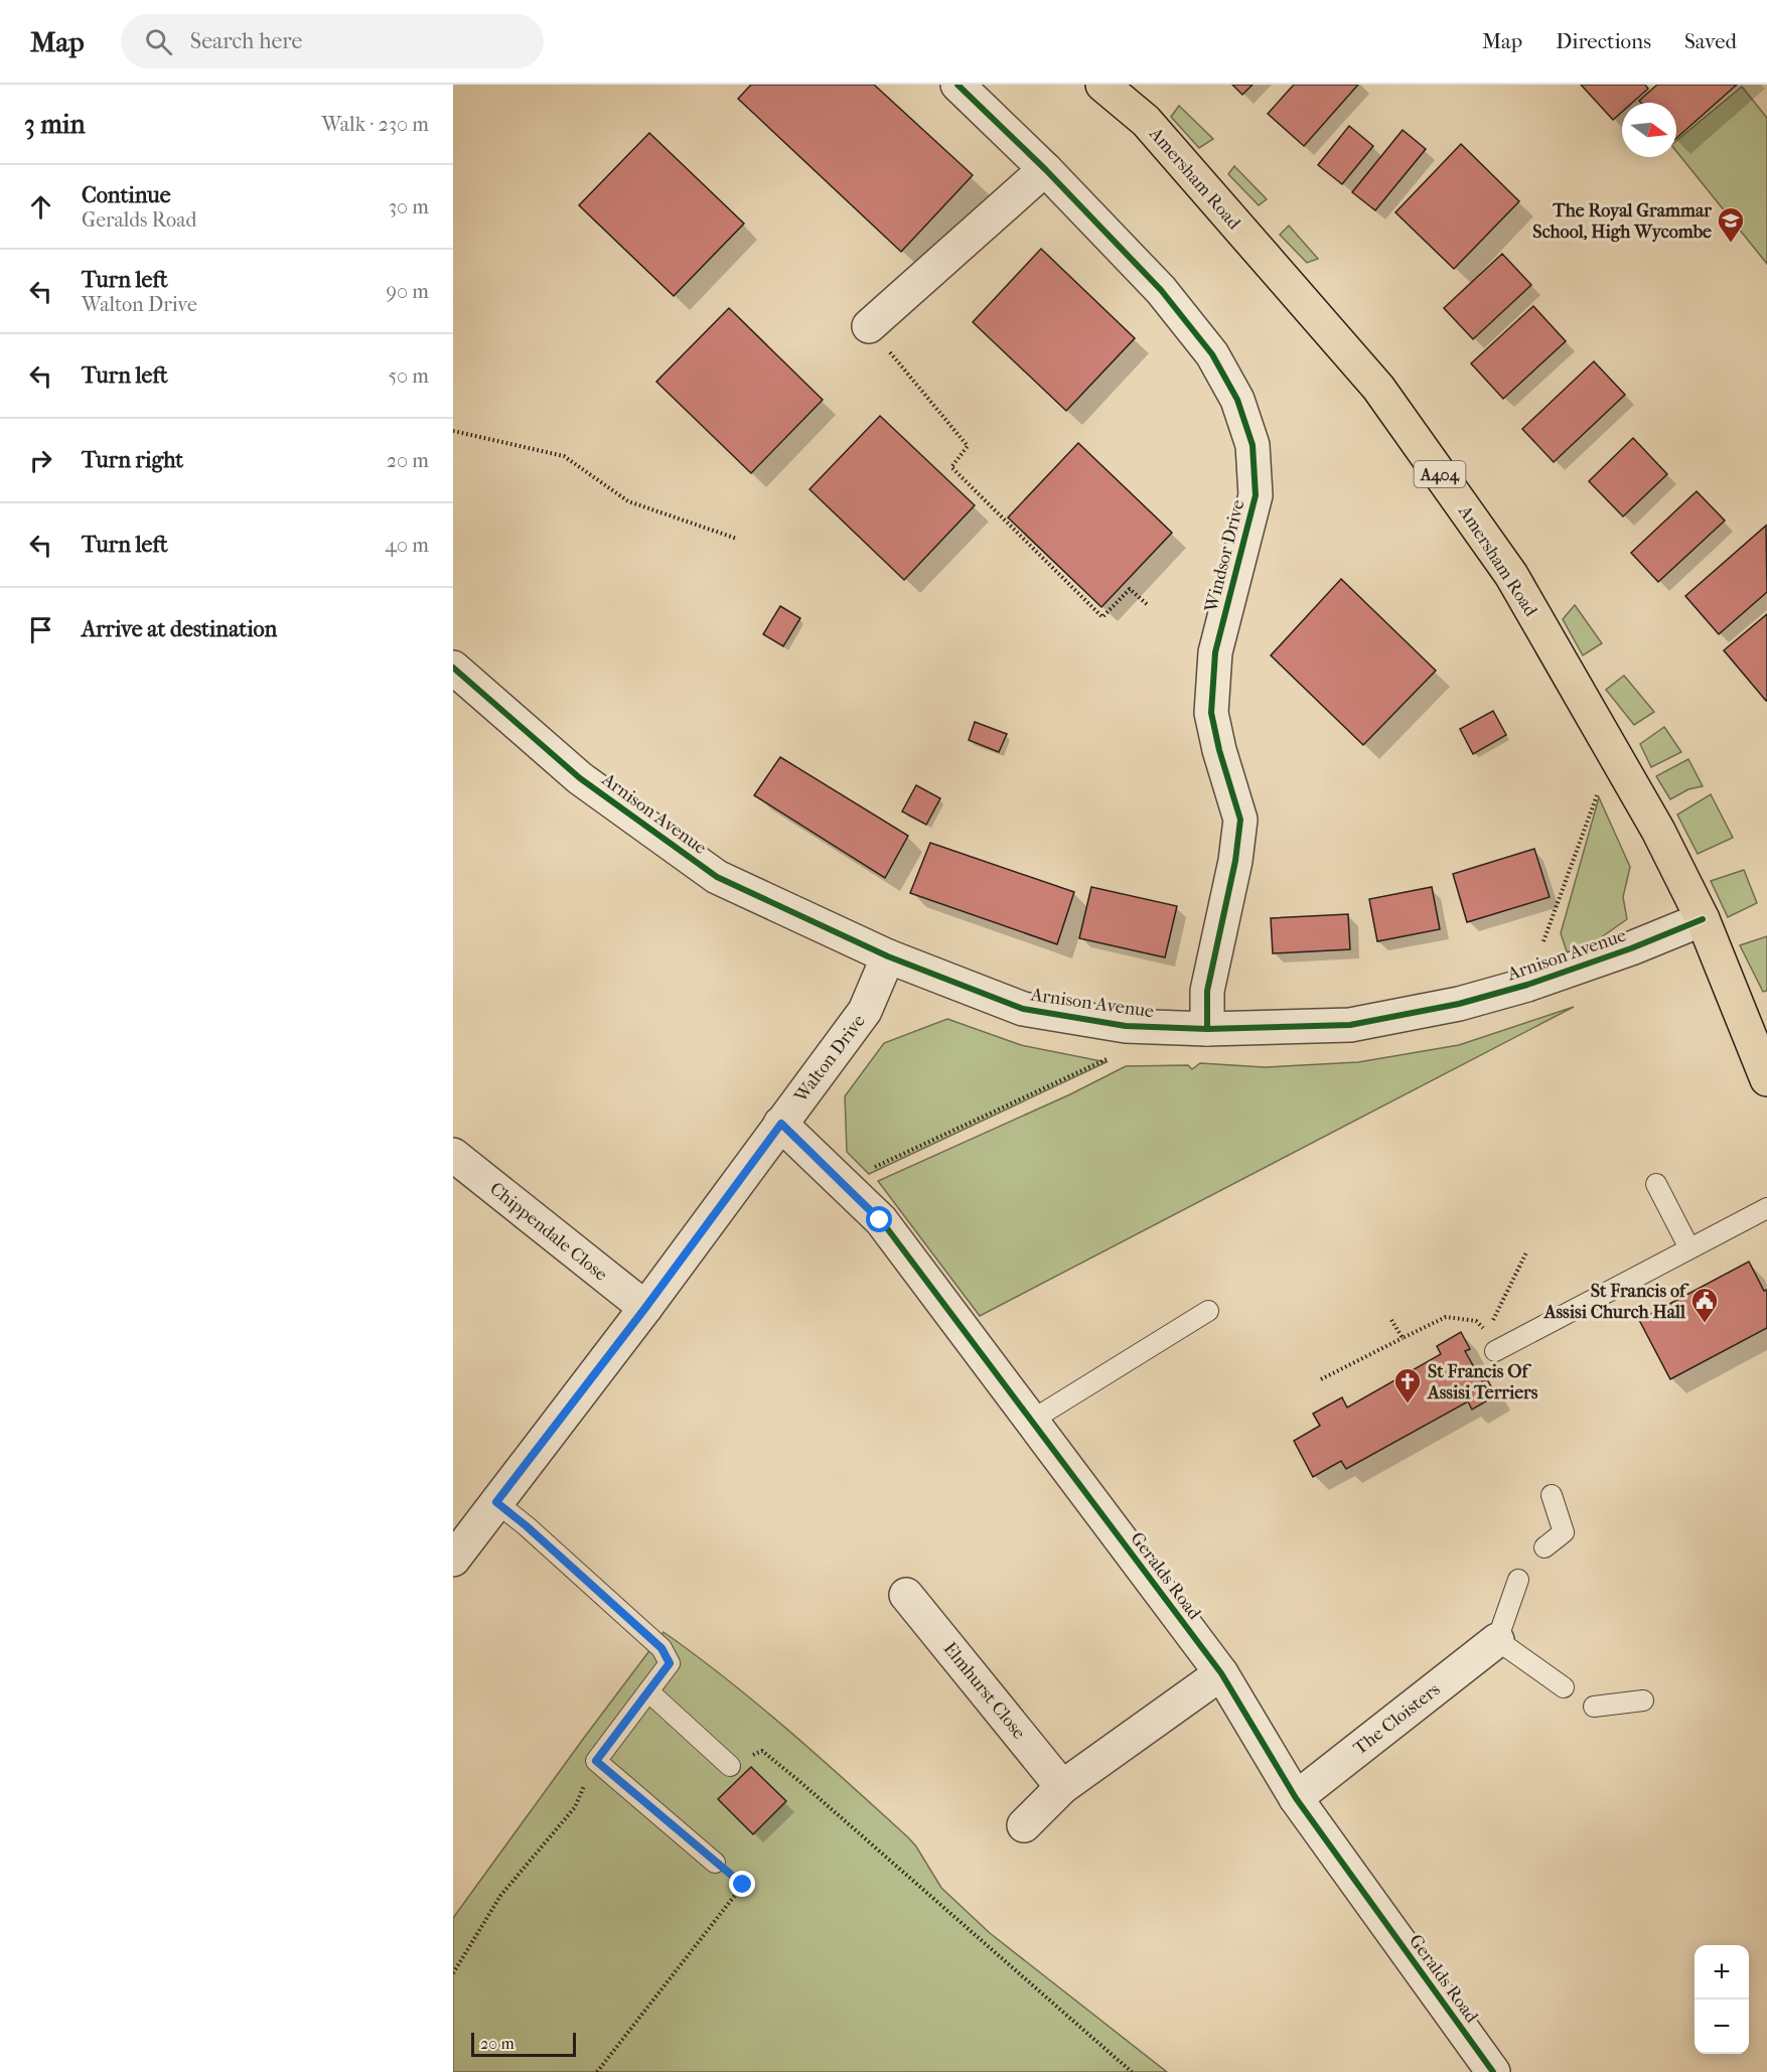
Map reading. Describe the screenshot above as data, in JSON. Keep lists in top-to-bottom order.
{
  "streets": {
    "main road": ["Amersham Road", "A404"],
    "street": [
      "Windsor Drive",
      "Arnison Avenue",
      "Walton Drive",
      "Chippendale Close",
      "Geralds Road",
      "Elmhurst Close",
      "The Cloisters"
    ]
  },
  "crossings": [
    ["Amersham Road", "Arnison Avenue"],
    ["Windsor Drive", "Arnison Avenue"],
    ["Arnison Avenue", "Walton Drive"],
    ["Walton Drive", "Chippendale Close"],
    ["Walton Drive", "Geralds Road"],
    ["Geralds Road", "The Cloisters"]
  ],
  "places": {
    "school or university": ["The Royal Grammar School, High Wycombe"],
    "public building": ["St Francis of Assisi Church Hall"],
    "church": ["St Francis Of Assisi Terriers"]
  },
  "scale_bar": "20 m",
  "north": "right",
  "page": {
    "header": "Map",
    "search": "Search here",
    "nav": ["Map", "Directions", "Saved"],
    "heading": ["3 min", "Walk · 230 m"],
    "list": [
      ["Continue", "Geralds Road", "30 m"],
      ["Turn left", "Walton Drive", "90 m"],
      ["Turn left", "50 m"],
      ["Turn right", "20 m"],
      ["Turn left", "40 m"],
      "Arrive at destination"
    ],
    "map_buttons": ["+", "−"],
    "scale": "20 m"
  }
}
